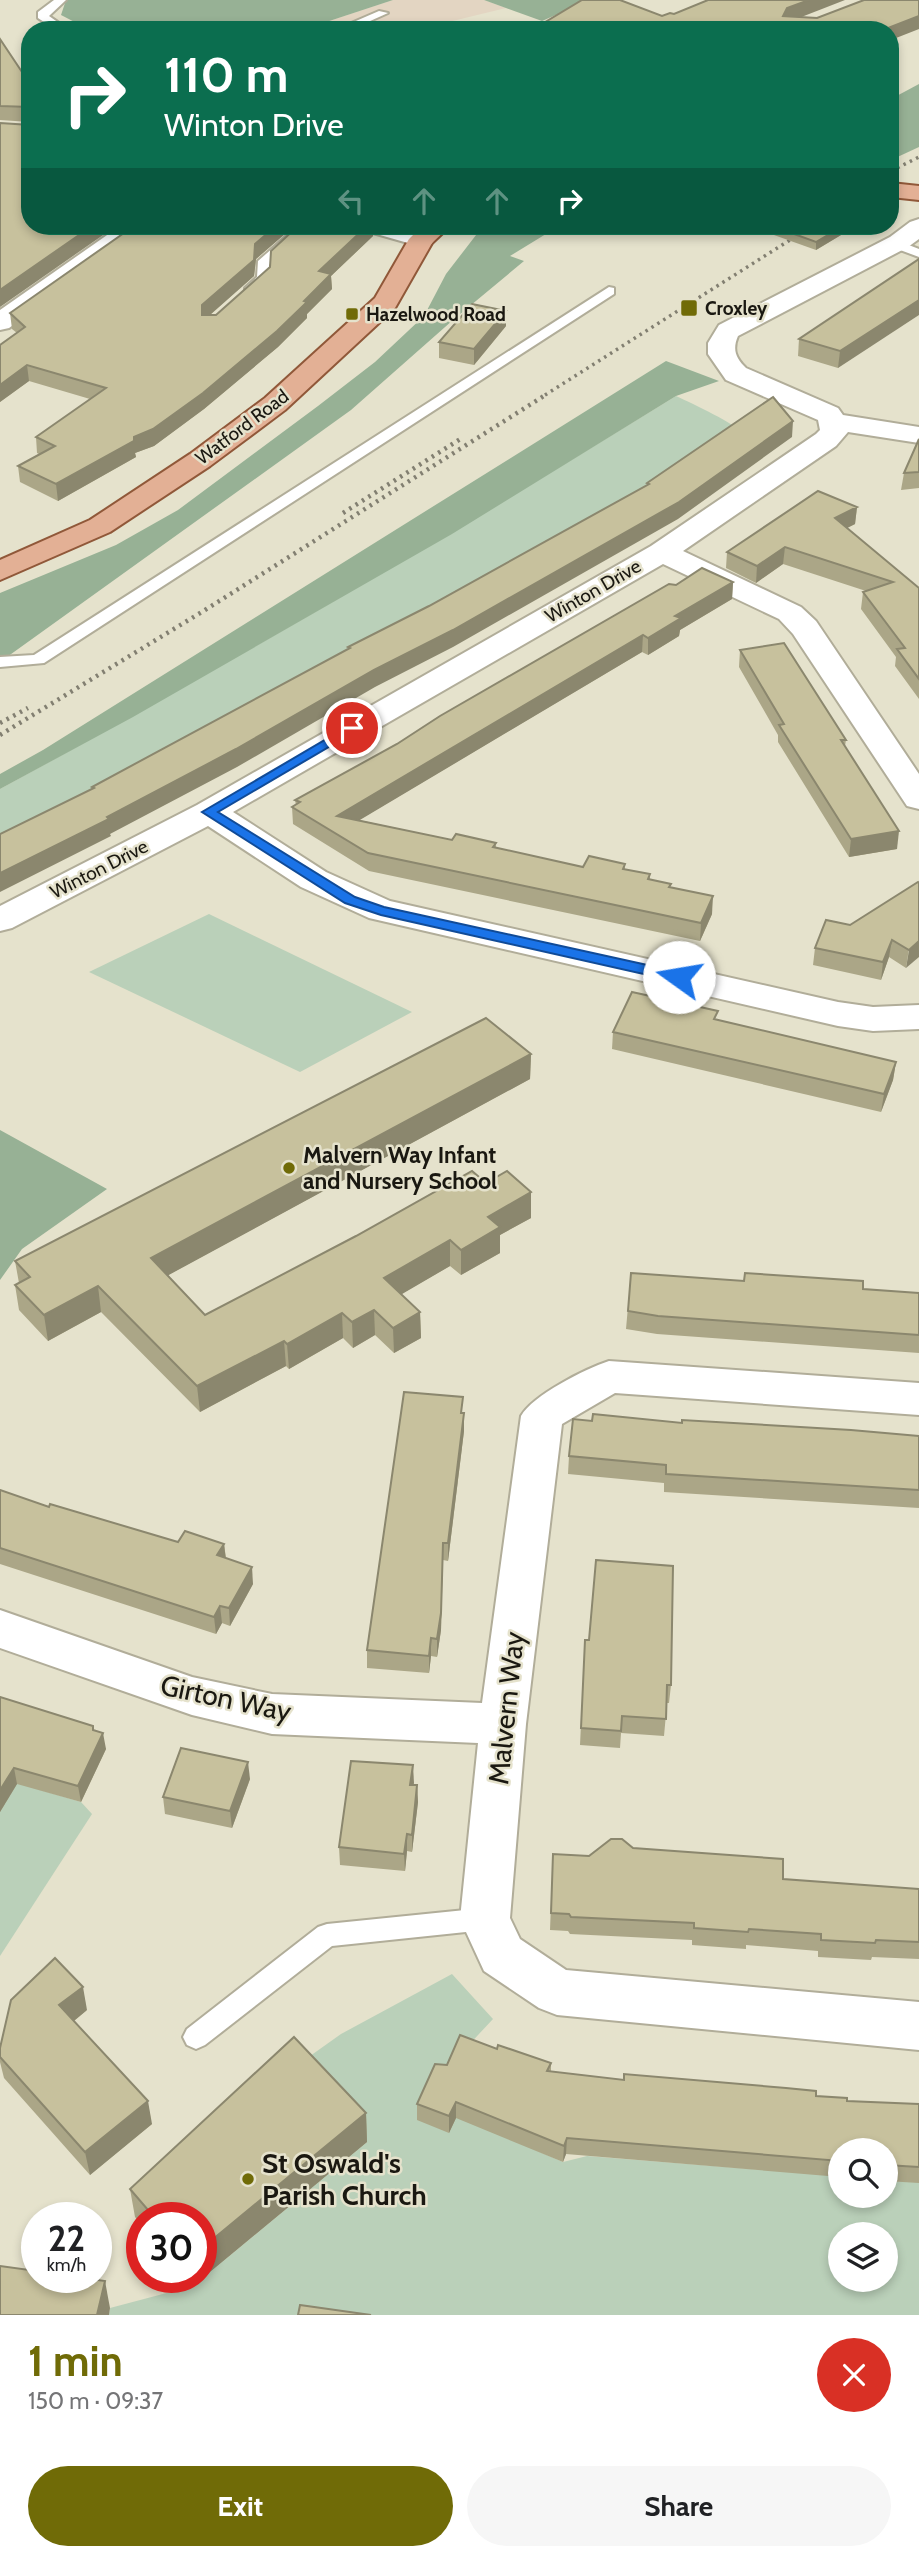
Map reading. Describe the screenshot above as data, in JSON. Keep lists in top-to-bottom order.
{
  "streets": {
    "main road": ["Watford Road"],
    "street": ["Winton Drive", "Girton Way", "Malvern Way"]
  },
  "crossings": [
    ["Girton Way", "Malvern Way"]
  ],
  "places": {
    "transit": ["Croxley", "Hazelwood Road"],
    "other": ["Malvern Way Infant and Nursery School", "St Oswald's Parish Church"]
  },
  "page": {
    "turn": ["110 m", "Winton Drive"],
    "speed": "22 km/h",
    "limit": "30",
    "heading": ["1 min", "150 m · 09:37"],
    "buttons": ["Exit", "Share"]
  }
}
